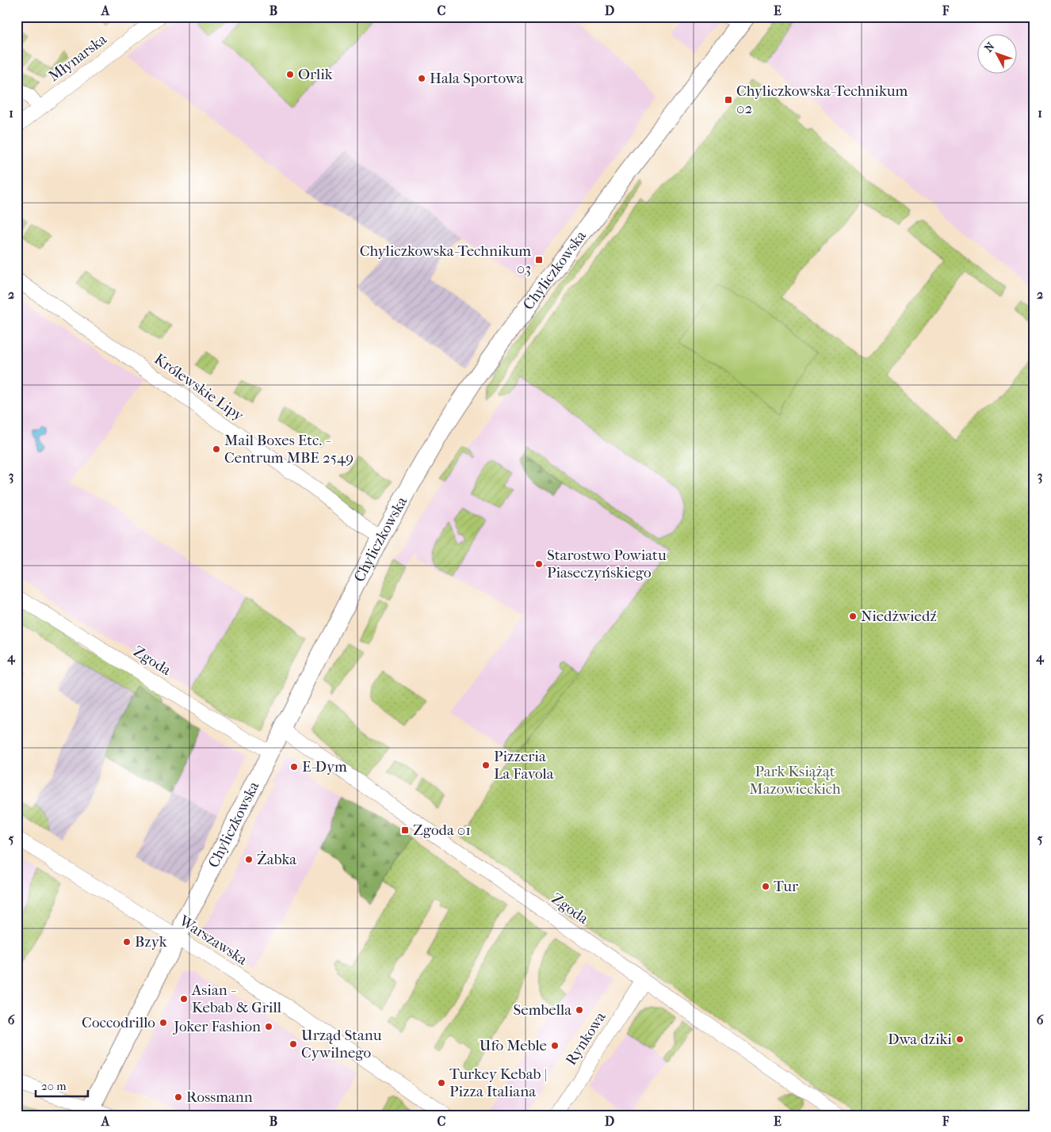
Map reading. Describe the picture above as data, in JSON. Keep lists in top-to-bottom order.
{
  "streets": {
    "street": [
      "Młynarska",
      "Chyliczkowska",
      "Królewskie Lipy",
      "Zgoda",
      "Warszawska",
      "Rynkowa"
    ]
  },
  "crossings": [
    ["Chyliczkowska", "Królewskie Lipy"],
    ["Chyliczkowska", "Zgoda"],
    ["Chyliczkowska", "Warszawska"],
    ["Zgoda", "Rynkowa"]
  ],
  "parks": ["Park Książąt Mazowieckich"],
  "places": {
    "other": [
      "Orlik",
      "Hala Sportowa",
      "Mail Boxes Etc. - Centrum MBE 2549",
      "Starostwo Powiatu Piaseczyńskiego",
      "Niedżwiedź",
      "Pizzeria La Favola",
      "E-Dym",
      "Żabka",
      "Tur",
      "Bzyk",
      "Asian - Kebab & Grill",
      "Sembella",
      "Coccodrillo",
      "Joker Fashion",
      "Dwa dziki",
      "Urząd Stanu Cywilnego",
      "Ufo Meble",
      "Turkey Kebab | Pizza Italiana",
      "Rossmann"
    ],
    "transit": ["Chyliczkowska-Technikum 02", "Chyliczkowska-Technikum 03", "Zgoda 01"]
  },
  "scale_bar": "20 m",
  "north": "top left",
  "grid": {
    "columns": [
      "A",
      "B",
      "C",
      "D",
      "E",
      "F"
    ],
    "rows": [
      "1",
      "2",
      "3",
      "4",
      "5",
      "6"
    ]
  }
}
